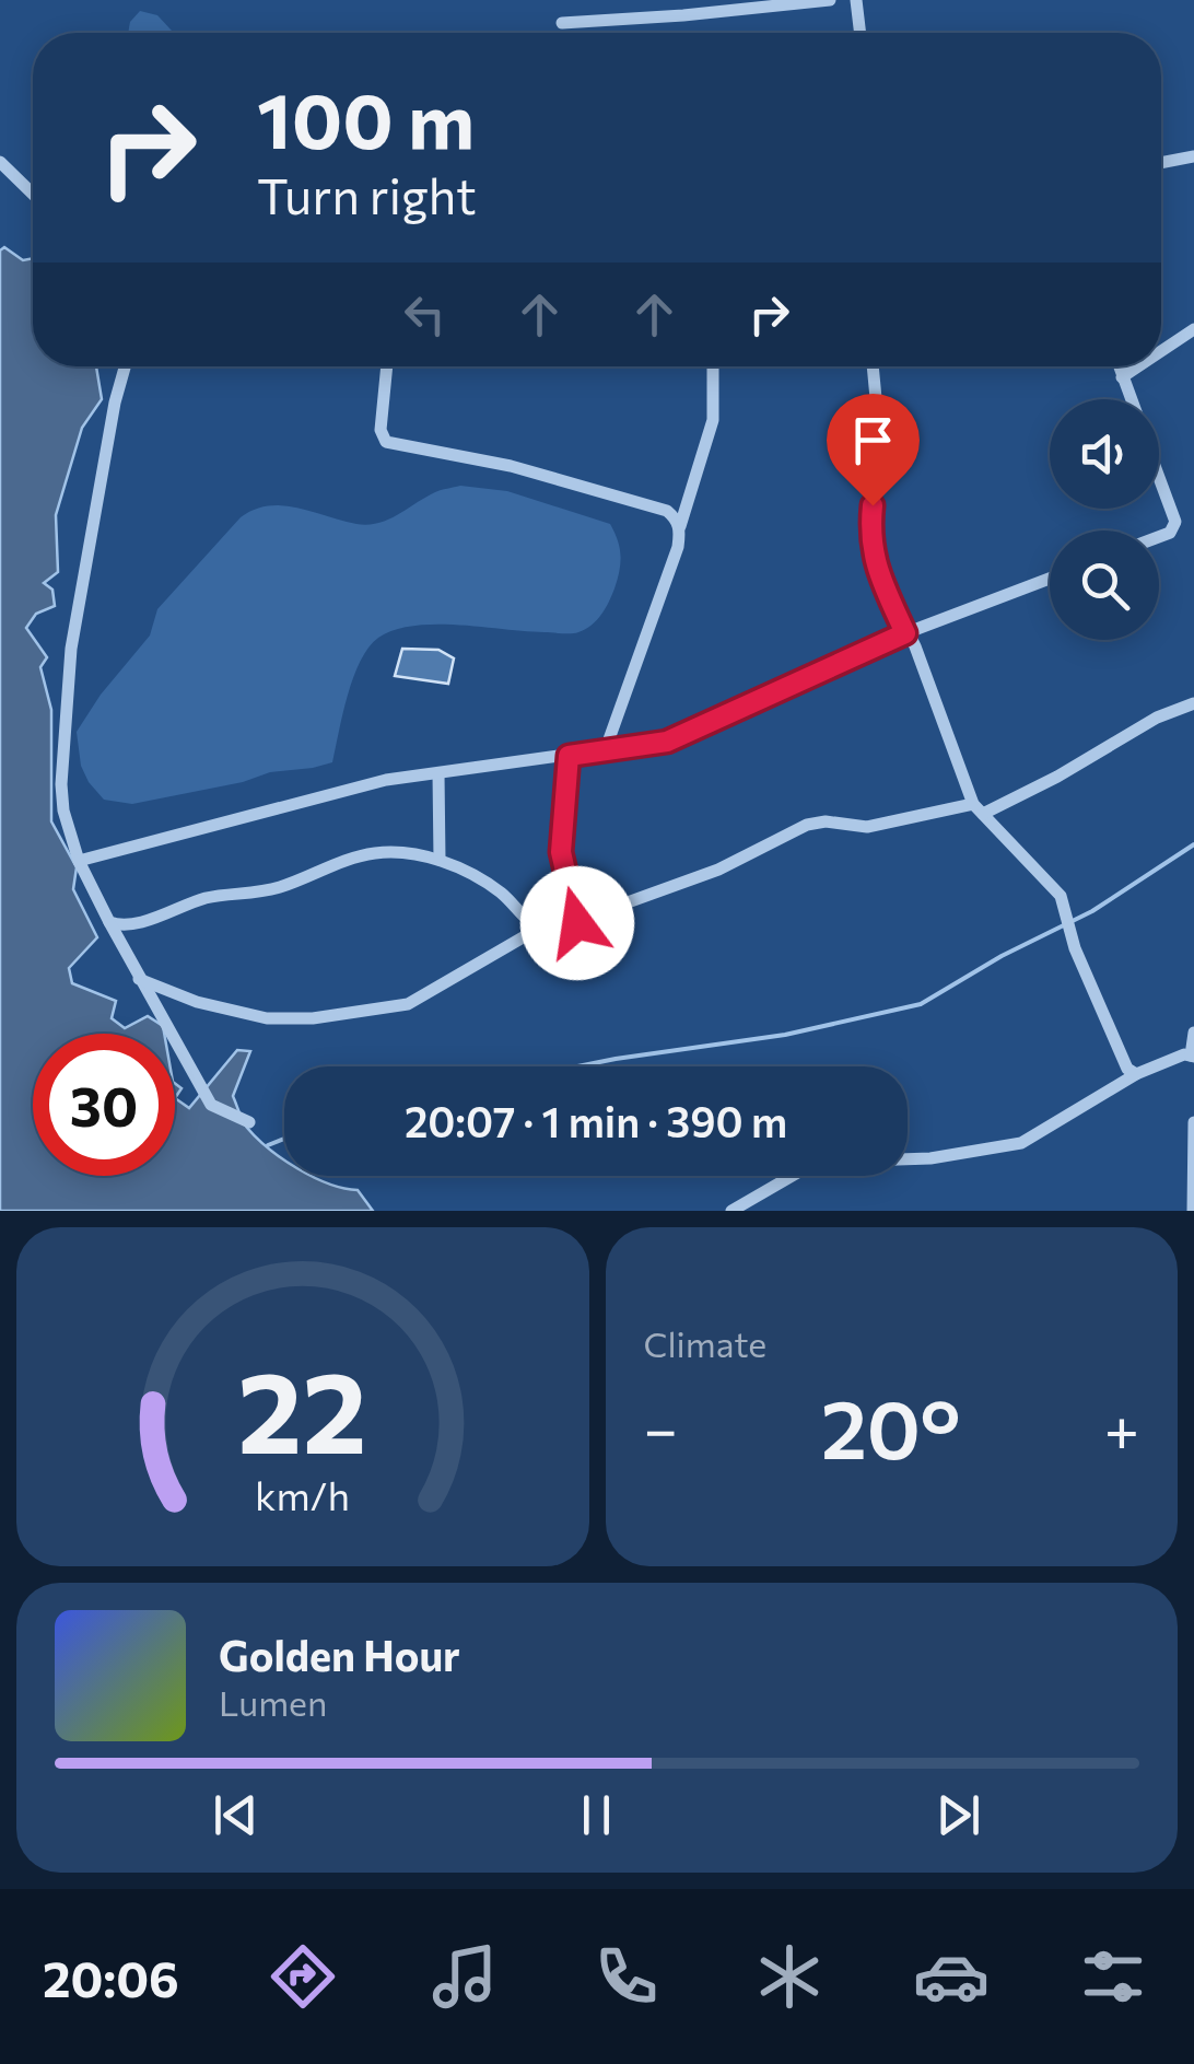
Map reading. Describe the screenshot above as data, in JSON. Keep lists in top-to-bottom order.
{
  "page": {
    "turn": ["100 m", "Turn right"],
    "limit": "30",
    "trip": "20:07 · 1 min · 390 m",
    "tile": "Climate",
    "heat": ["−", "20°", "+"],
    "song": ["Golden Hour", "Lumen"],
    "tabs": "20:06",
    "gauge": ["22", "km/h"]
  }
}
